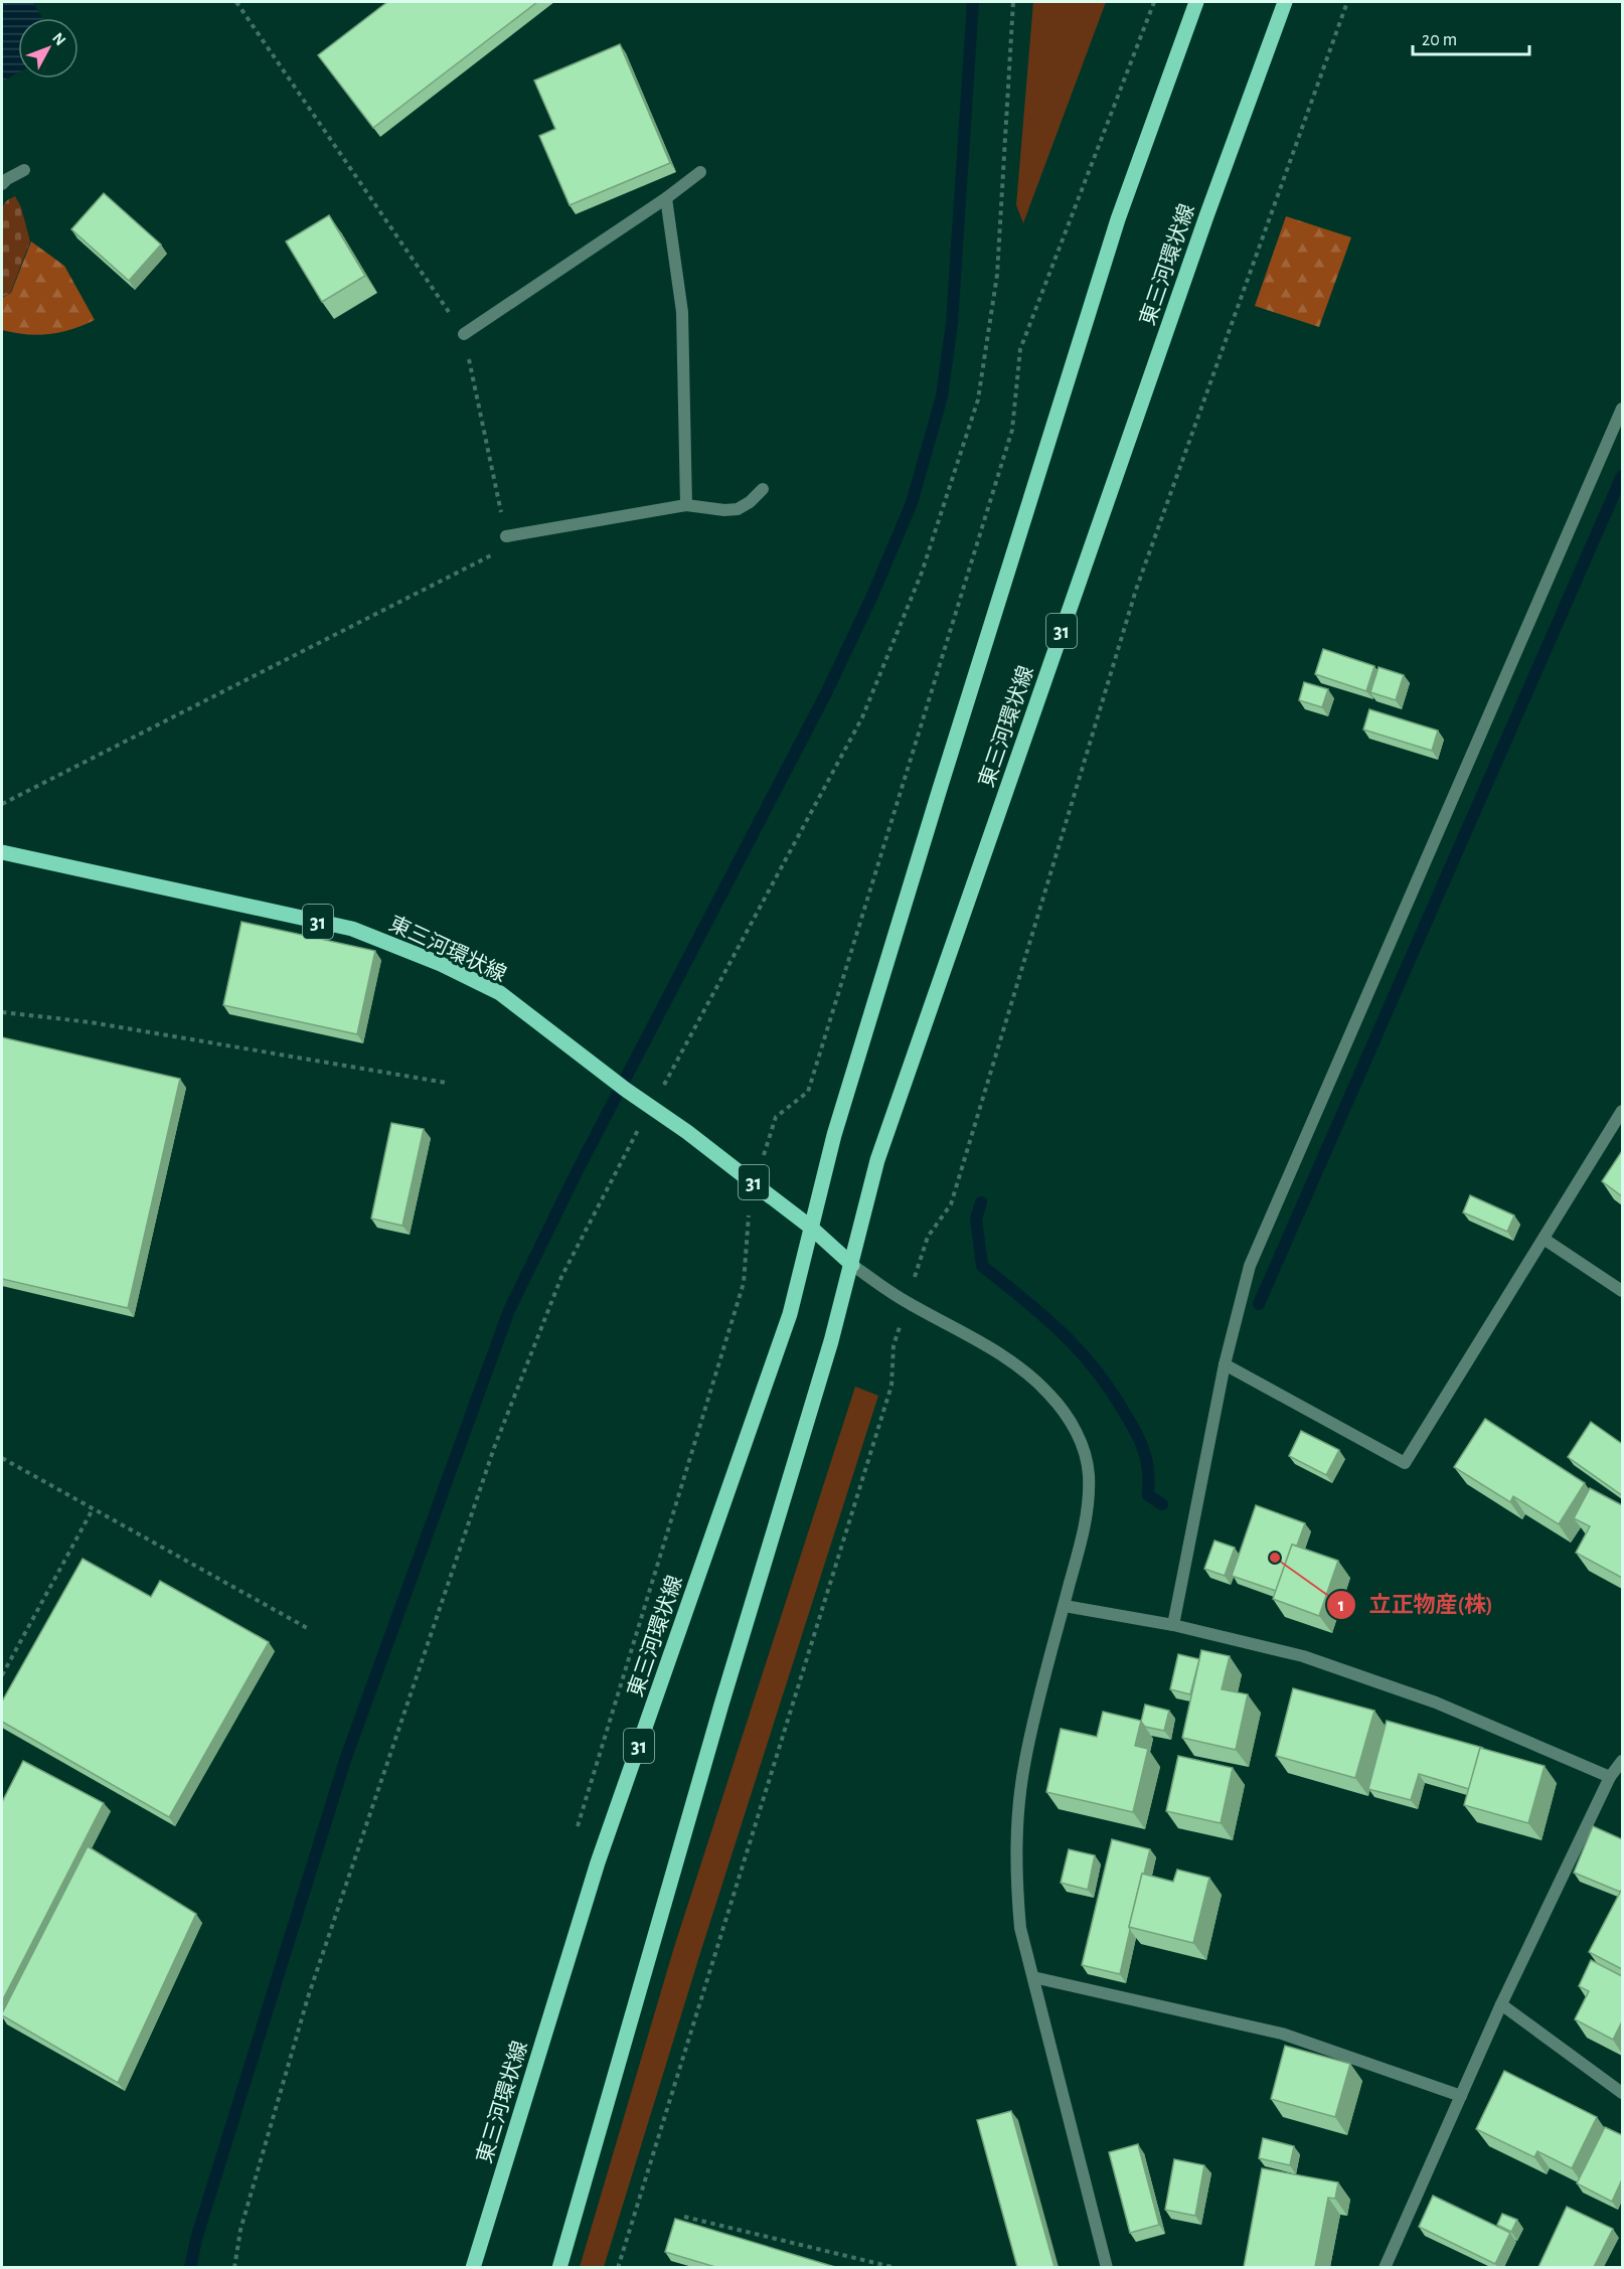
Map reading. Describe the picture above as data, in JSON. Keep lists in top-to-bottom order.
{
  "streets": {
    "main road": ["東三河環状線", "31"]
  },
  "places": ["立正物産(株)"],
  "scale_bar": "20 m",
  "north": "top right"
}
